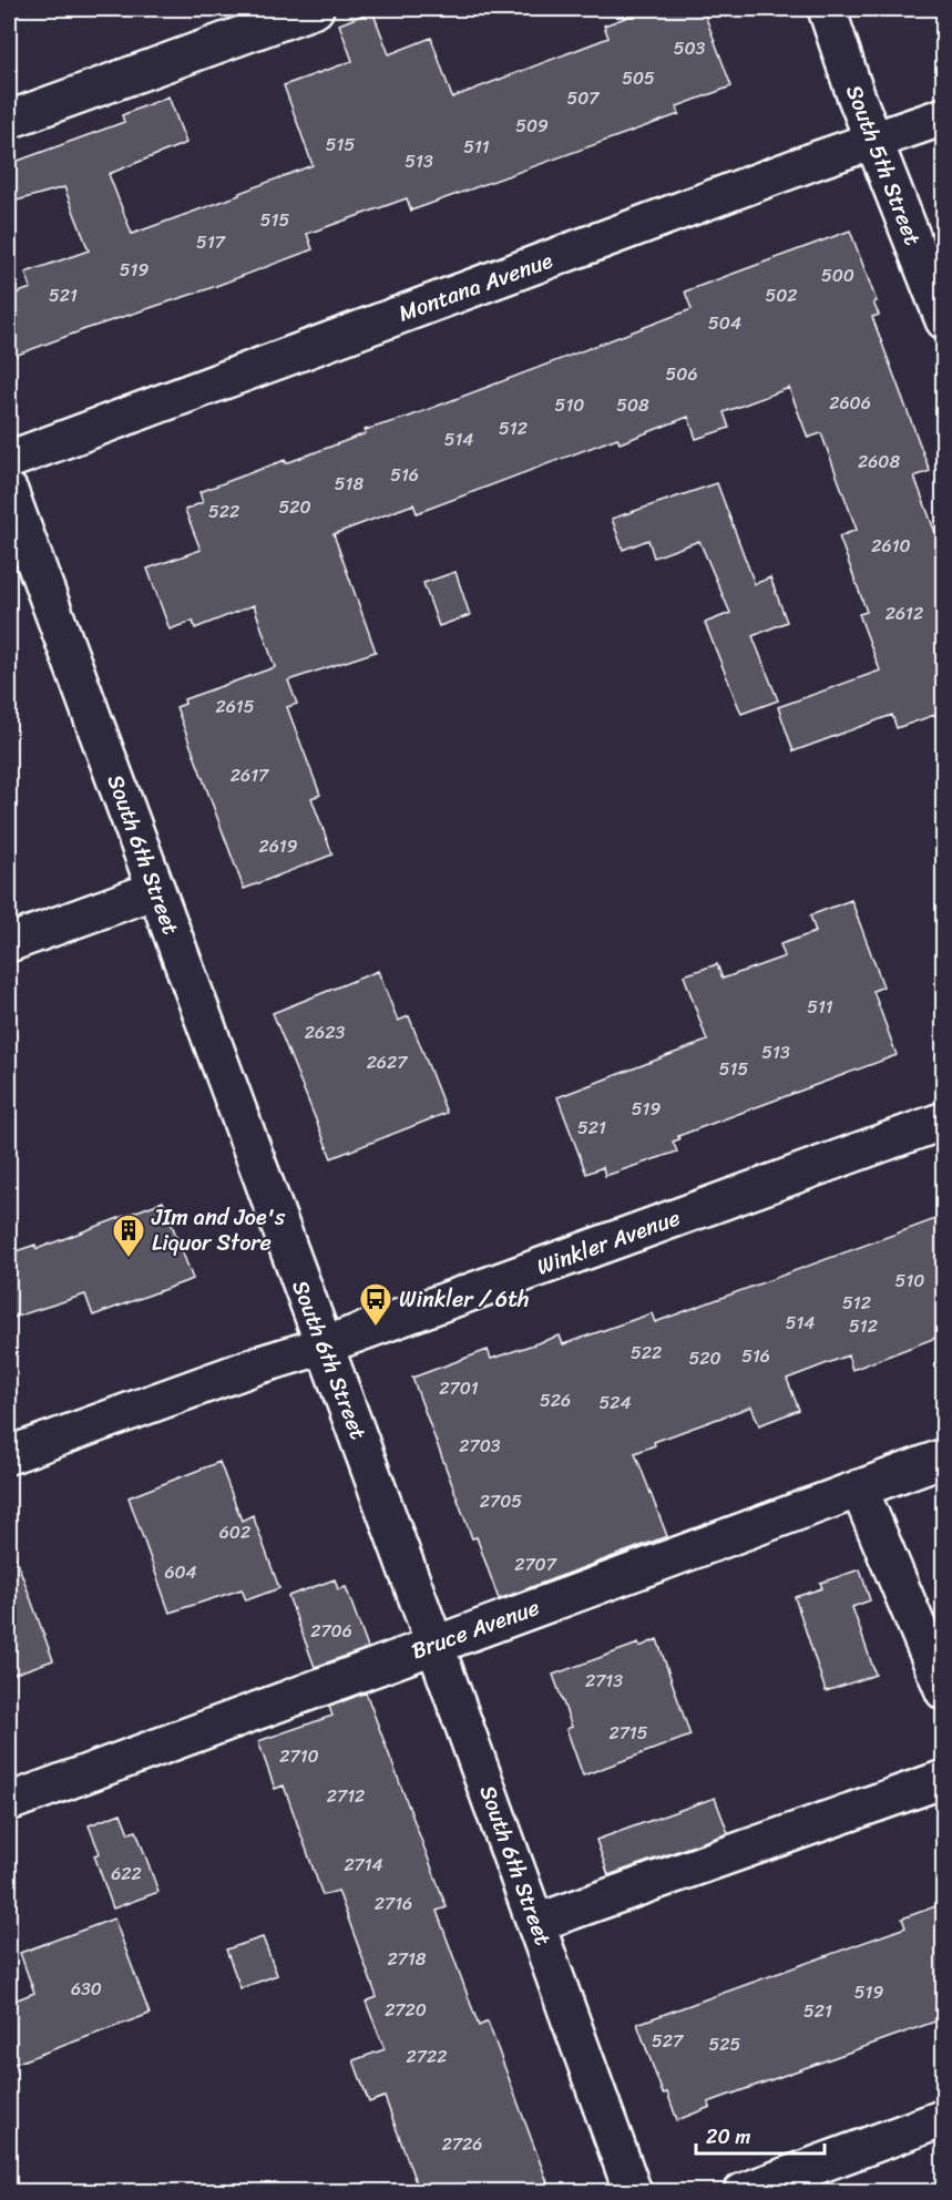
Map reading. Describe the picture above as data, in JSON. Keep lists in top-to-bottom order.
{
  "streets": {
    "street": [
      "South 5th Street",
      "Montana Avenue",
      "South 6th Street",
      "Winkler Avenue",
      "Bruce Avenue"
    ]
  },
  "crossings": [
    ["South 5th Street", "Montana Avenue"],
    ["South 6th Street", "Winkler Avenue"],
    ["South 6th Street", "Bruce Avenue"]
  ],
  "places": {
    "building": ["JIm and Joe's Liquor Store"],
    "bus stop": ["Winkler / 6th"]
  },
  "house_numbers": [
    "503",
    "505",
    "507",
    "509",
    "515",
    "511",
    "513",
    "515",
    "517",
    "519",
    "500",
    "521",
    "502",
    "504",
    "506",
    "2606",
    "510",
    "508",
    "512",
    "514",
    "2608",
    "516",
    "518",
    "520",
    "522",
    "2610",
    "2612",
    "2615",
    "2617",
    "2619",
    "511",
    "2623",
    "513",
    "2627",
    "515",
    "519",
    "521",
    "510",
    "512",
    "514",
    "512",
    "522",
    "516",
    "520",
    "2701",
    "526",
    "524",
    "2703",
    "2705",
    "602",
    "2707",
    "604",
    "2706",
    "2713",
    "2715",
    "2710",
    "2712",
    "2714",
    "622",
    "2716",
    "2718",
    "630",
    "519",
    "2720",
    "521",
    "527",
    "525",
    "2722",
    "2726"
  ],
  "scale_bar": "20 m"
}
